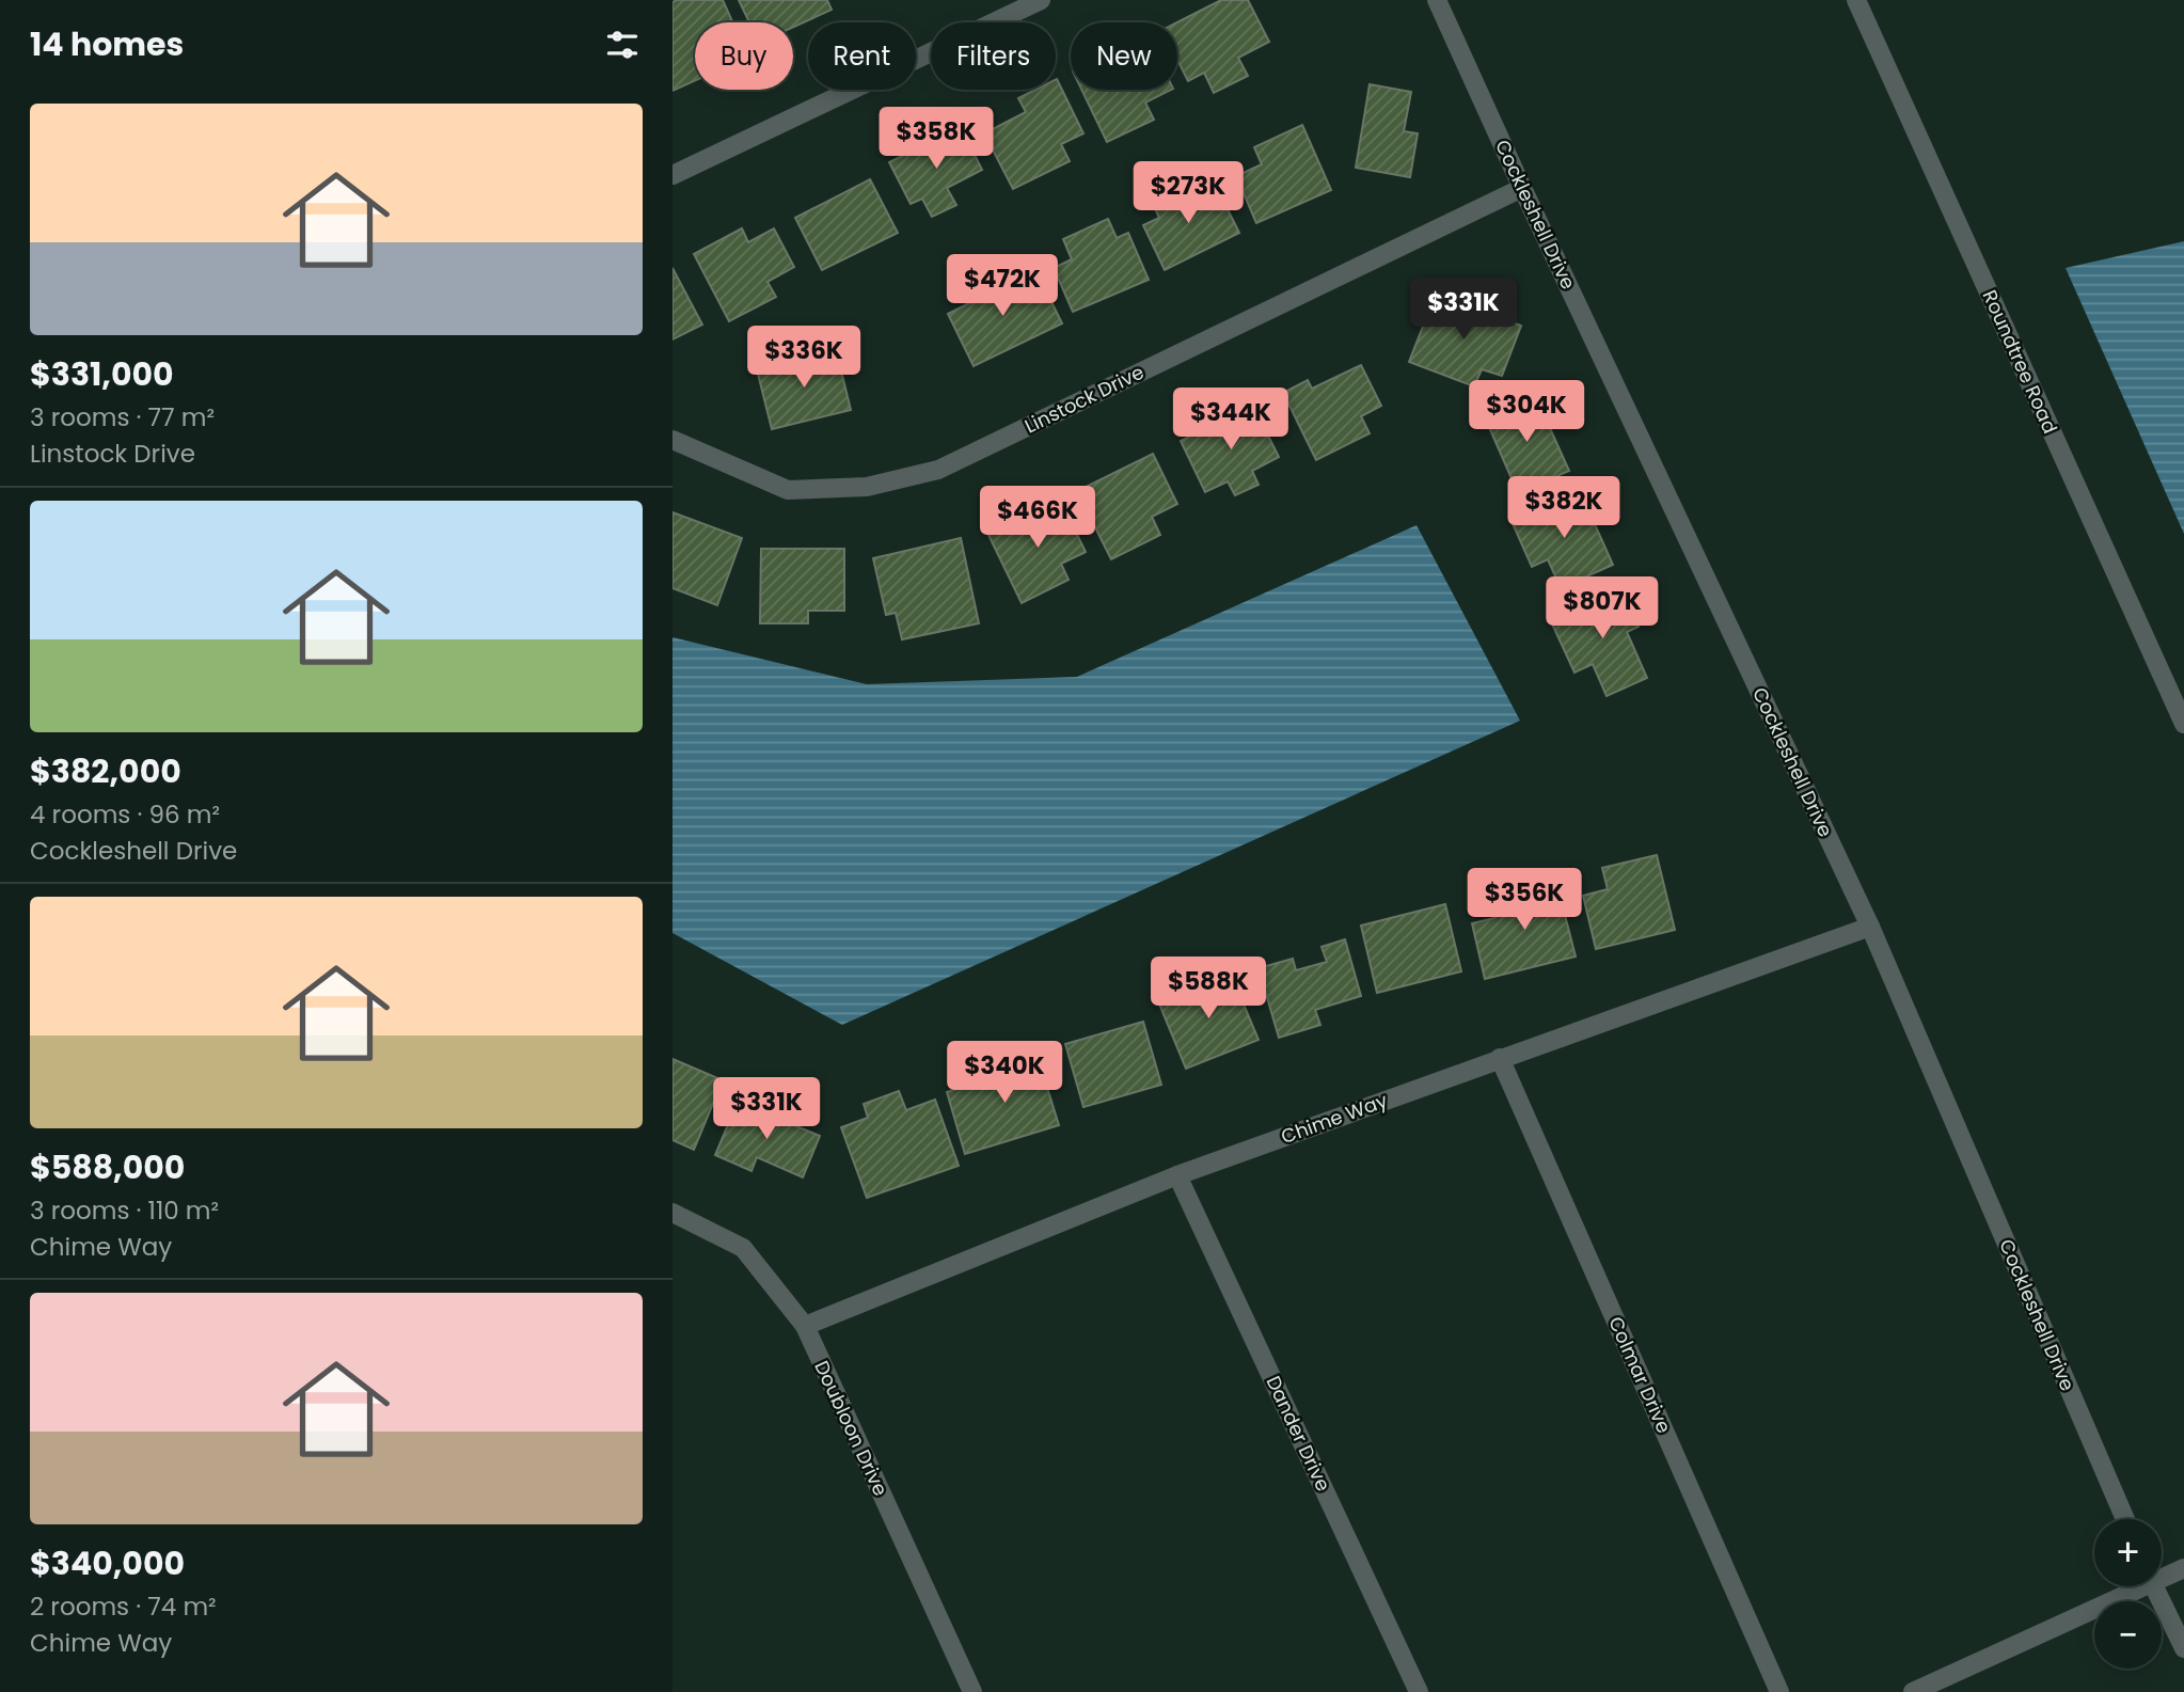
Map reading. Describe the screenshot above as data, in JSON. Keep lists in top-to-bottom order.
{
  "streets": {
    "street": [
      "Cockleshell Drive",
      "Roundtree Road",
      "Linstock Drive",
      "Chime Way",
      "Colmar Drive",
      "Doubloon Drive",
      "Dander Drive"
    ]
  },
  "crossings": [
    ["Cockleshell Drive", "Linstock Drive"],
    ["Cockleshell Drive", "Chime Way"],
    ["Chime Way", "Colmar Drive"],
    ["Chime Way", "Doubloon Drive"],
    ["Chime Way", "Dander Drive"]
  ],
  "page": {
    "heading": "14 homes",
    "chip": [
      "Buy",
      "Rent",
      "Filters",
      "New"
    ],
    "list": [
      {
        "name": "$331,000",
        "note": "3 rooms · 77 m² · Linstock Drive"
      },
      {
        "name": "$382,000",
        "note": "4 rooms · 96 m² · Cockleshell Drive"
      },
      {
        "name": "$588,000",
        "note": "3 rooms · 110 m² · Chime Way"
      },
      {
        "name": "$340,000",
        "note": "2 rooms · 74 m² · Chime Way"
      }
    ],
    "price": [
      "$358K",
      "$273K",
      "$472K",
      "$331K",
      "$336K",
      "$304K",
      "$344K",
      "$382K",
      "$466K",
      "$807K",
      "$356K",
      "$588K",
      "$340K",
      "$331K"
    ],
    "map_buttons": ["+", "−"]
  }
}
